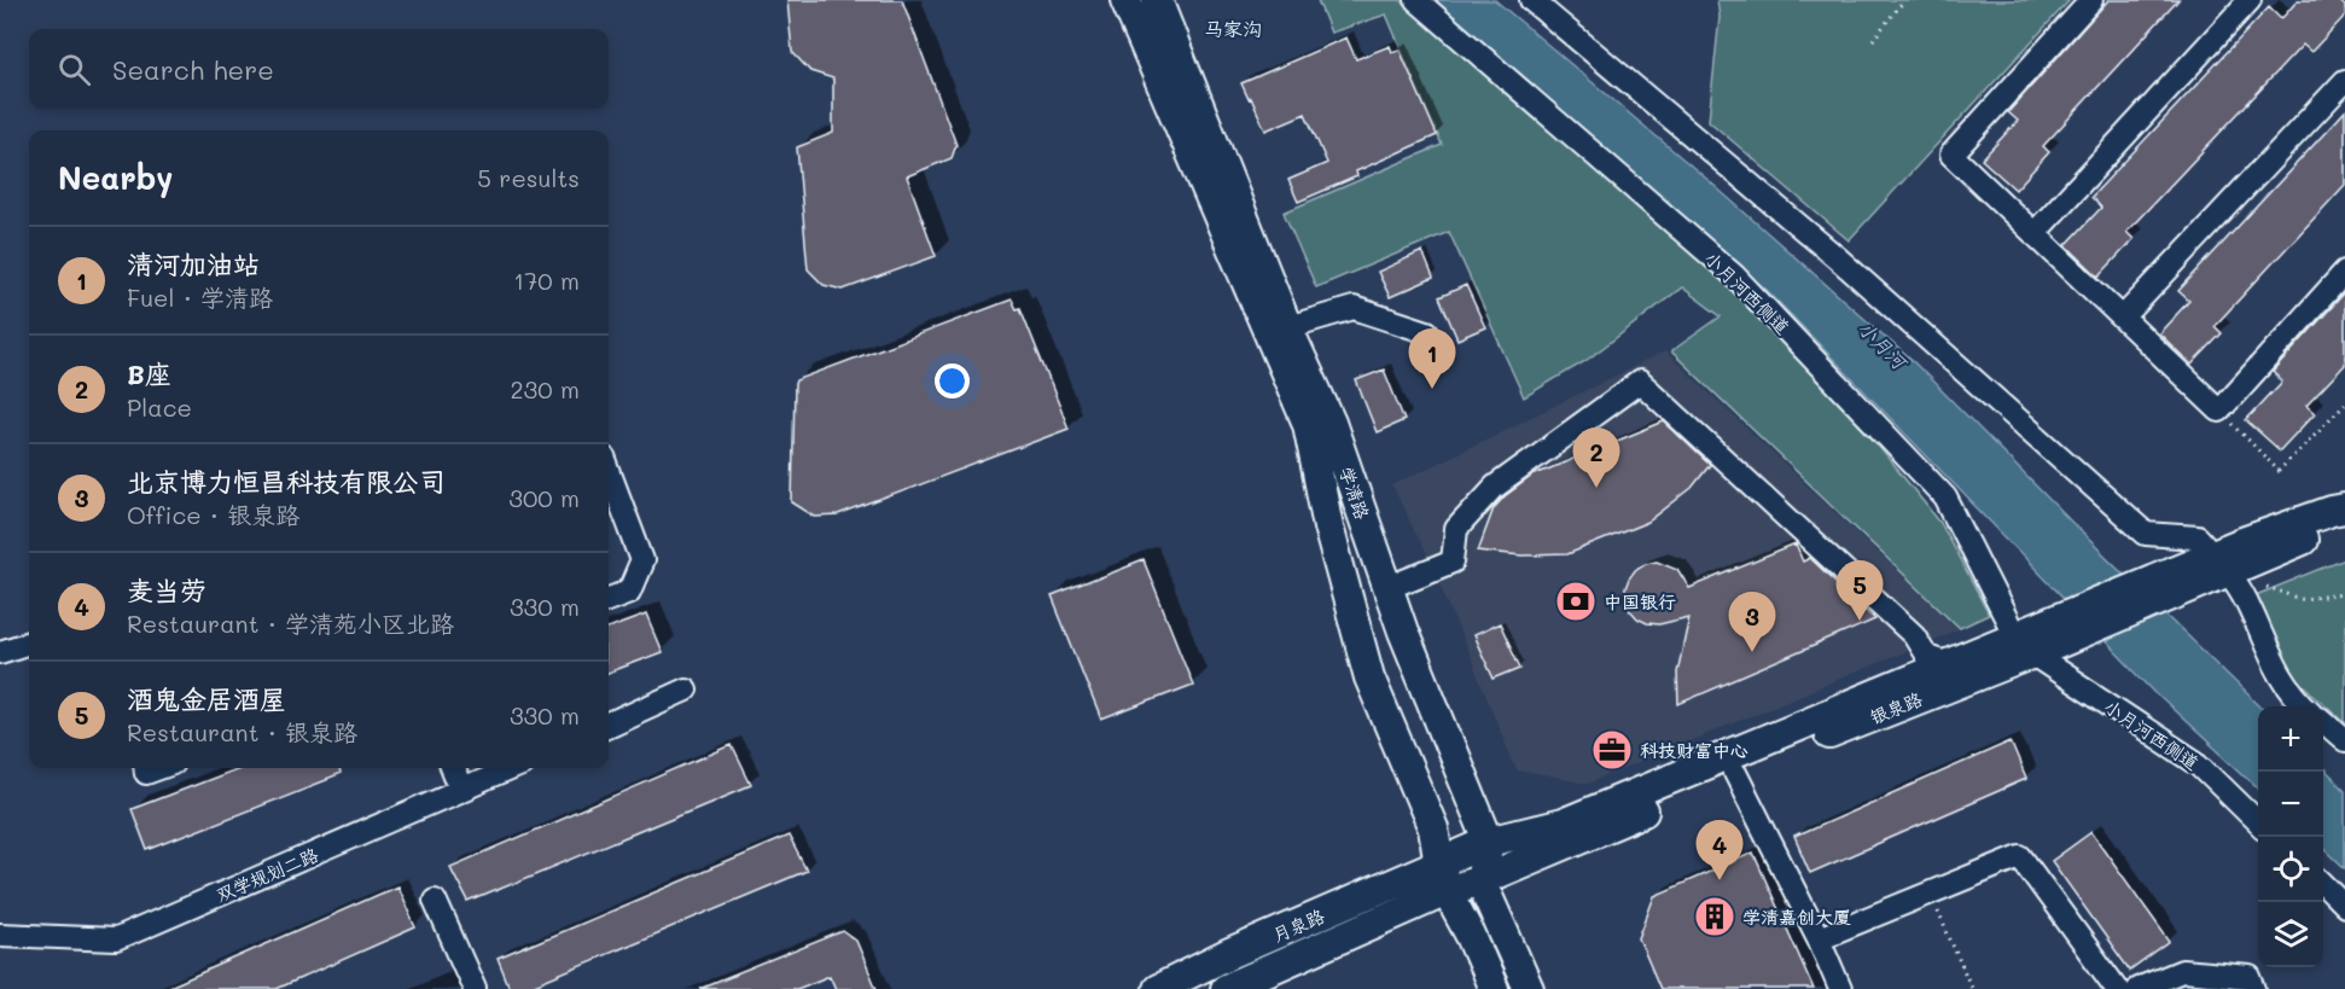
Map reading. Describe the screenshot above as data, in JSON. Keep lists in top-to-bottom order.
{
  "streets": {
    "main road": ["学清路", "银泉路", "月泉路"],
    "street": ["小月河西侧道", "双学规划二路"]
  },
  "crossings": [
    ["小月河西侧道", "银泉路"],
    ["学清路", "银泉路"],
    ["学清路", "月泉路"],
    ["银泉路", "月泉路"]
  ],
  "districts": ["马家沟"],
  "water": ["小月河"],
  "places": {
    "bank": ["中国银行"],
    "office": ["科技财富中心"],
    "building": ["学清嘉创大厦"]
  },
  "page": {
    "search": "Search here",
    "heading": ["Nearby", "5 results"],
    "list": [
      {
        "mark": "1",
        "name": "清河加油站",
        "note": "Fuel · 学清路",
        "value": "170 m"
      },
      {
        "mark": "2",
        "name": "B座",
        "note": "Place",
        "value": "230 m"
      },
      {
        "mark": "3",
        "name": "北京博力恒昌科技有限公司",
        "note": "Office · 银泉路",
        "value": "300 m"
      },
      {
        "mark": "4",
        "name": "麦当劳",
        "note": "Restaurant · 学清苑小区北路",
        "value": "330 m"
      },
      {
        "mark": "5",
        "name": "酒鬼金居酒屋",
        "note": "Restaurant · 银泉路",
        "value": "330 m"
      }
    ],
    "pins": [
      "1",
      "2",
      "5",
      "3",
      "4"
    ],
    "map_buttons": ["+", "−"]
  }
}
